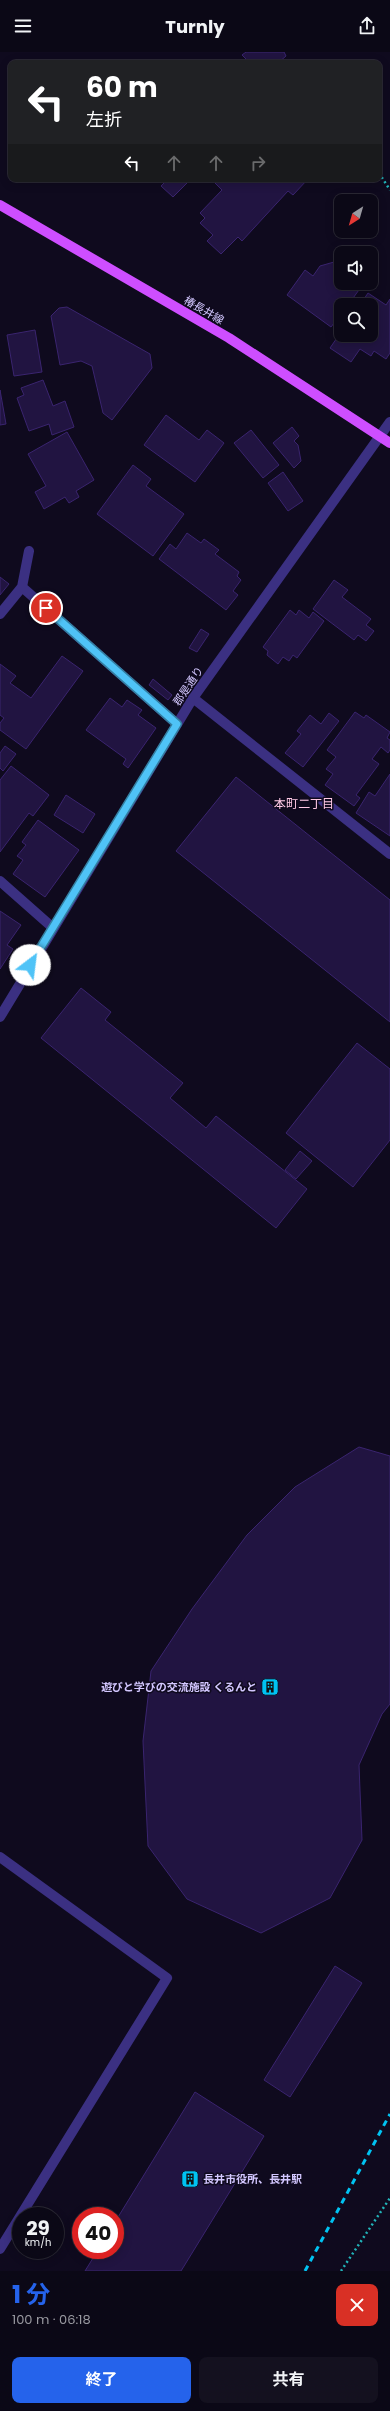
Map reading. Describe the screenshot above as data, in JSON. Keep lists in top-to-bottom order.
{
  "streets": {
    "main road": ["椿長井線"],
    "street": ["郡是通り"]
  },
  "crossings": [
    ["椿長井線", "郡是通り"]
  ],
  "districts": ["本町二丁目"],
  "places": {
    "building": ["遊びと学びの交流施設 くるんと", "長井市役所、長井駅"]
  },
  "north": "bottom left",
  "page": {
    "header": "Turnly",
    "turn": ["60 m", "左折"],
    "speed": "29 km/h",
    "limit": "40",
    "heading": ["1 分", "100 m · 06:18"],
    "buttons": ["終了", "共有"]
  }
}
